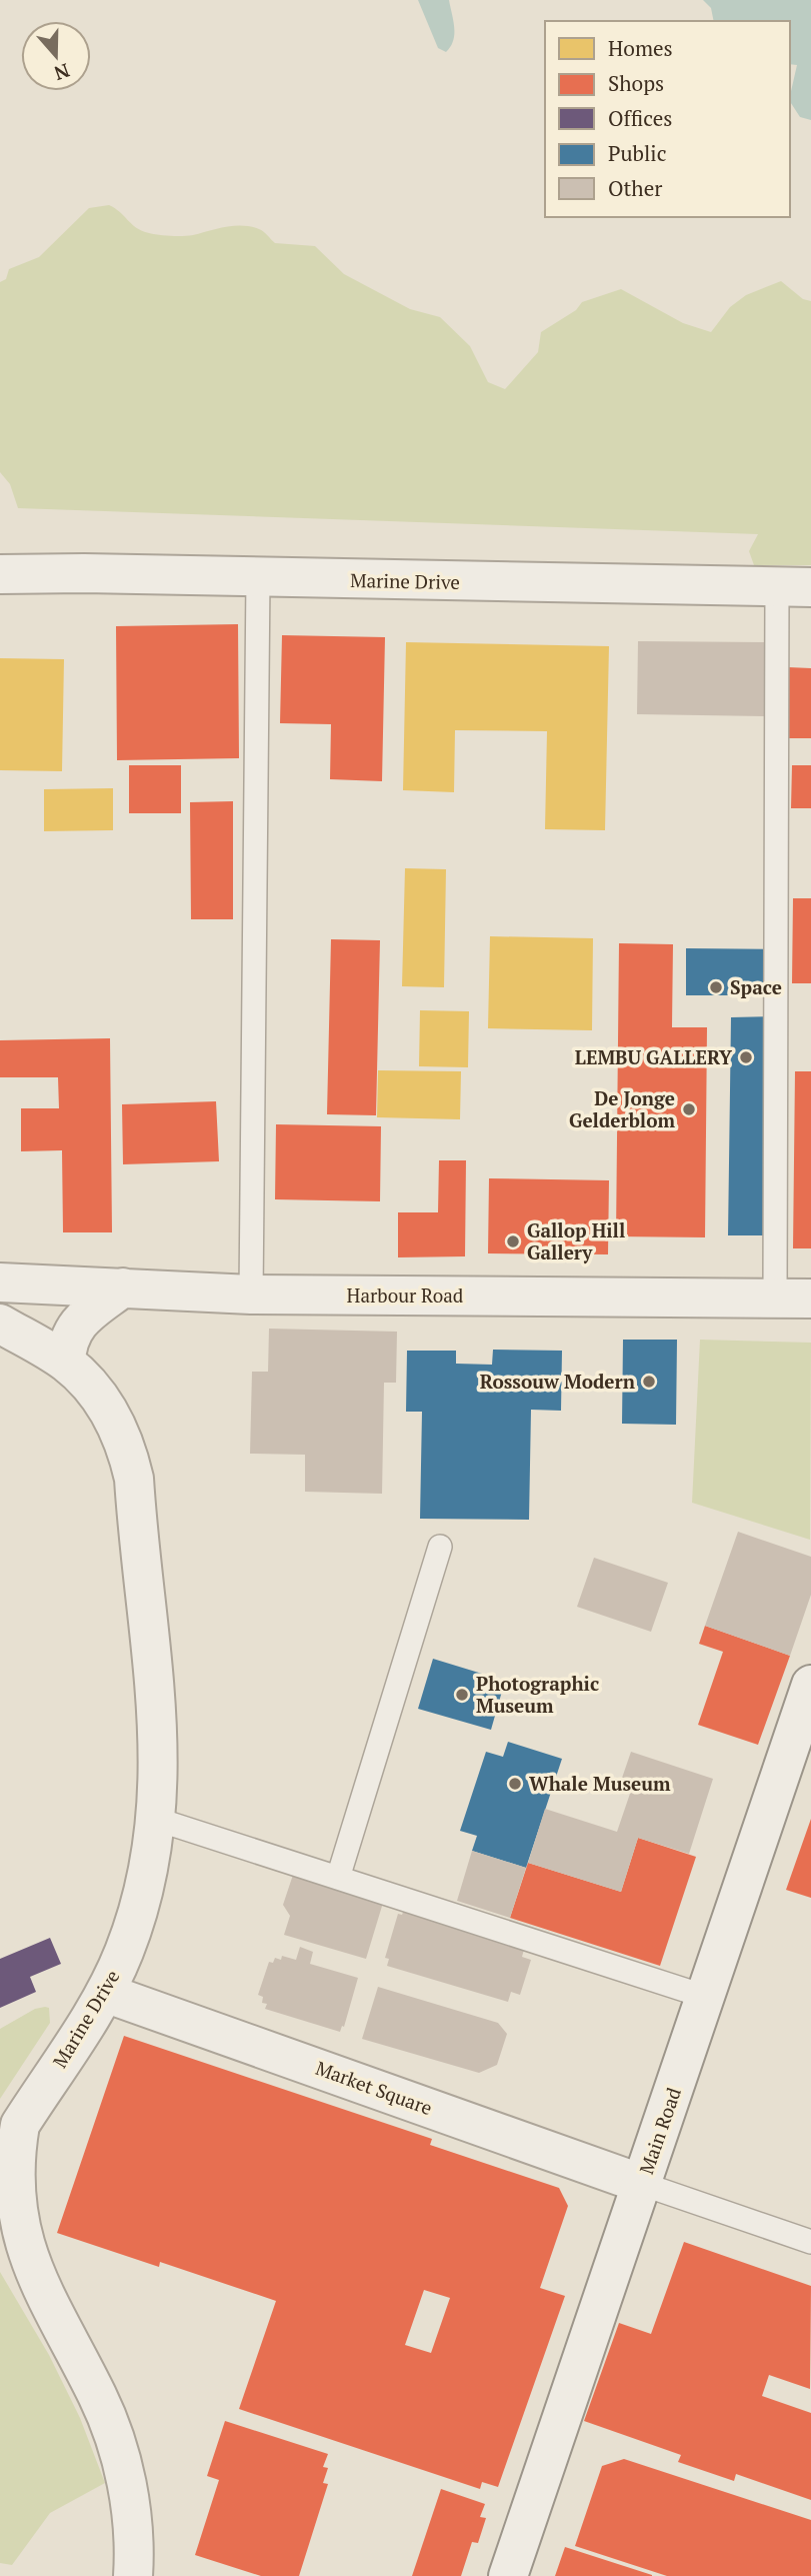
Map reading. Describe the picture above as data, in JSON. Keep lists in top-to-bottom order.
{
  "streets": {
    "street": [
      "Marine Drive",
      "Harbour Road",
      "Market Square",
      "Main Road"
    ]
  },
  "crossings": [
    ["Marine Drive", "Market Square"],
    ["Market Square", "Main Road"]
  ],
  "places": [
    "Space",
    "LEMBU GALLERY",
    "De Jonge Gelderblom",
    "Gallop Hill Gallery",
    "Rossouw Modern",
    "Photographic Museum",
    "Whale Museum"
  ],
  "legend": [
    "Homes",
    "Shops",
    "Offices",
    "Public",
    "Other"
  ],
  "north": "bottom"
}
